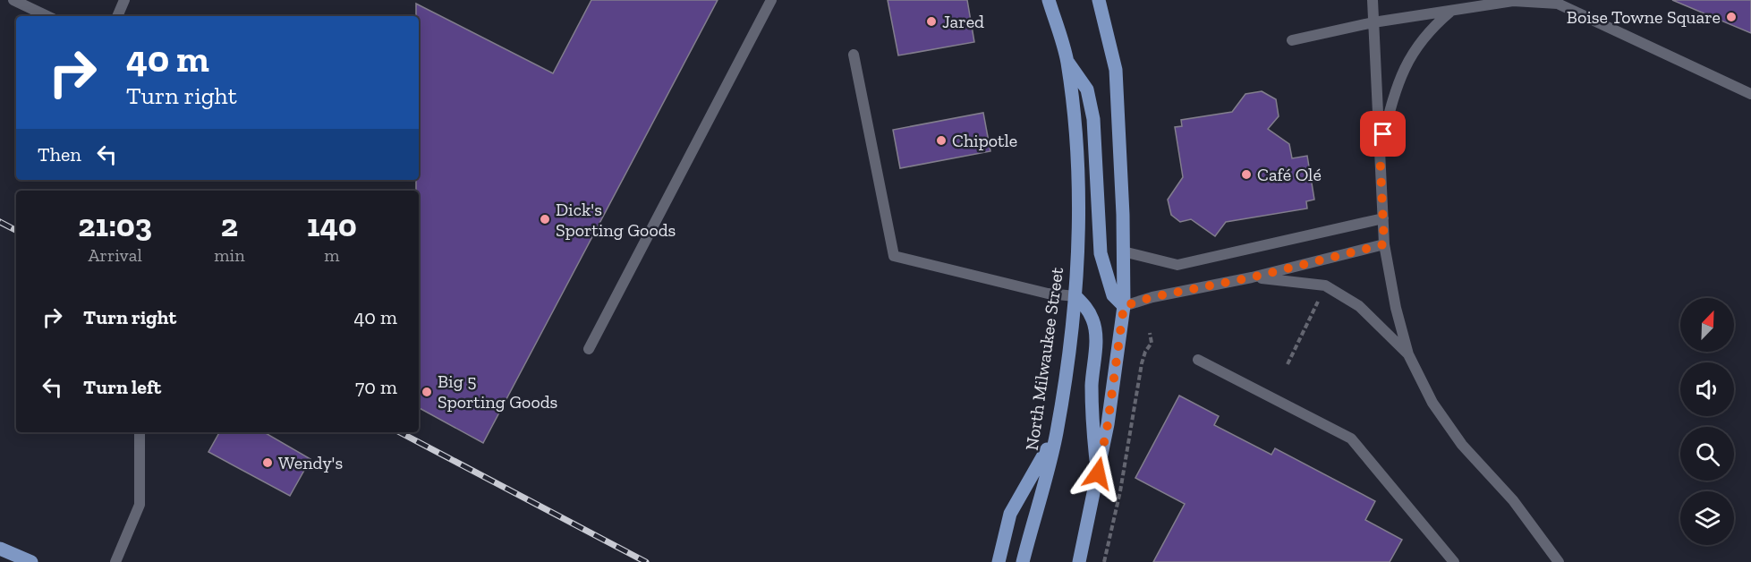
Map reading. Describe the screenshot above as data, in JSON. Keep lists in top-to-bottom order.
{
  "streets": {
    "main road": ["North Milwaukee Street"]
  },
  "places": [
    "Boise Towne Square",
    "Jared",
    "Chipotle",
    "Café Olé",
    "Dick's Sporting Goods",
    "Big 5 Sporting Goods",
    "Wendy's"
  ],
  "north": "top right",
  "page": {
    "turn": ["40 m", "Turn right"],
    "then": "Then",
    "eta": [
      "21:03",
      "Arrival",
      "2",
      "min",
      "140",
      "m"
    ],
    "list": [
      {
        "name": "Turn right",
        "value": "40 m"
      },
      {
        "name": "Turn left",
        "value": "70 m"
      }
    ]
  }
}
